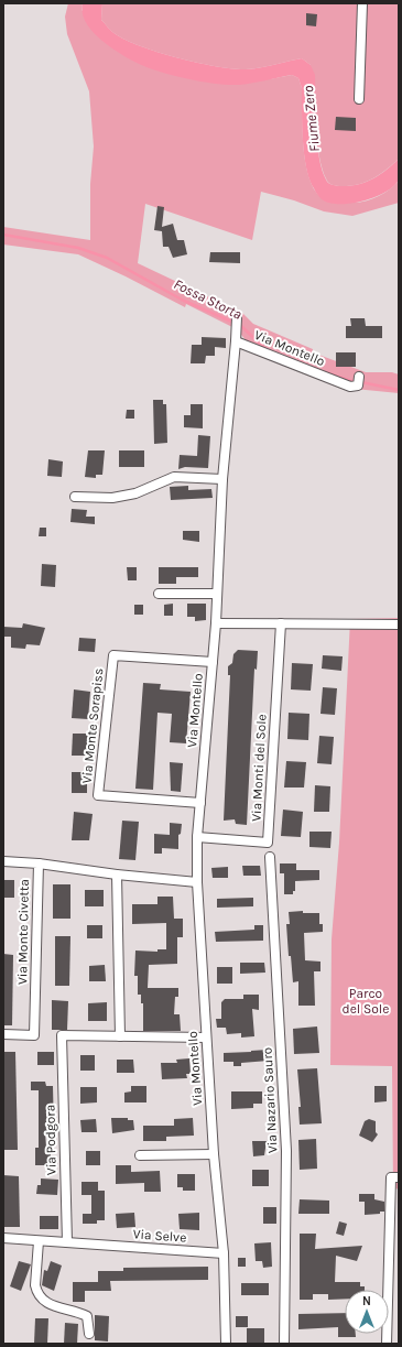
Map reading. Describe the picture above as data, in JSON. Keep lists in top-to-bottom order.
{
  "streets": {
    "street": [
      "Via Montello",
      "Via Monte Sorapiss",
      "Via Monti del Sole",
      "Via Monte Civetta",
      "Via Nazario Sauro",
      "Via Podgora",
      "Via Selve"
    ]
  },
  "crossings": [
    ["Via Montello", "Via Monte Sorapiss"],
    ["Via Montello", "Via Monti del Sole"],
    ["Via Montello", "Via Selve"],
    ["Via Podgora", "Via Selve"]
  ],
  "water": ["Fiume Zero", "Fossa Storta"],
  "parks": ["Parco del Sole"],
  "north": "top"
}
